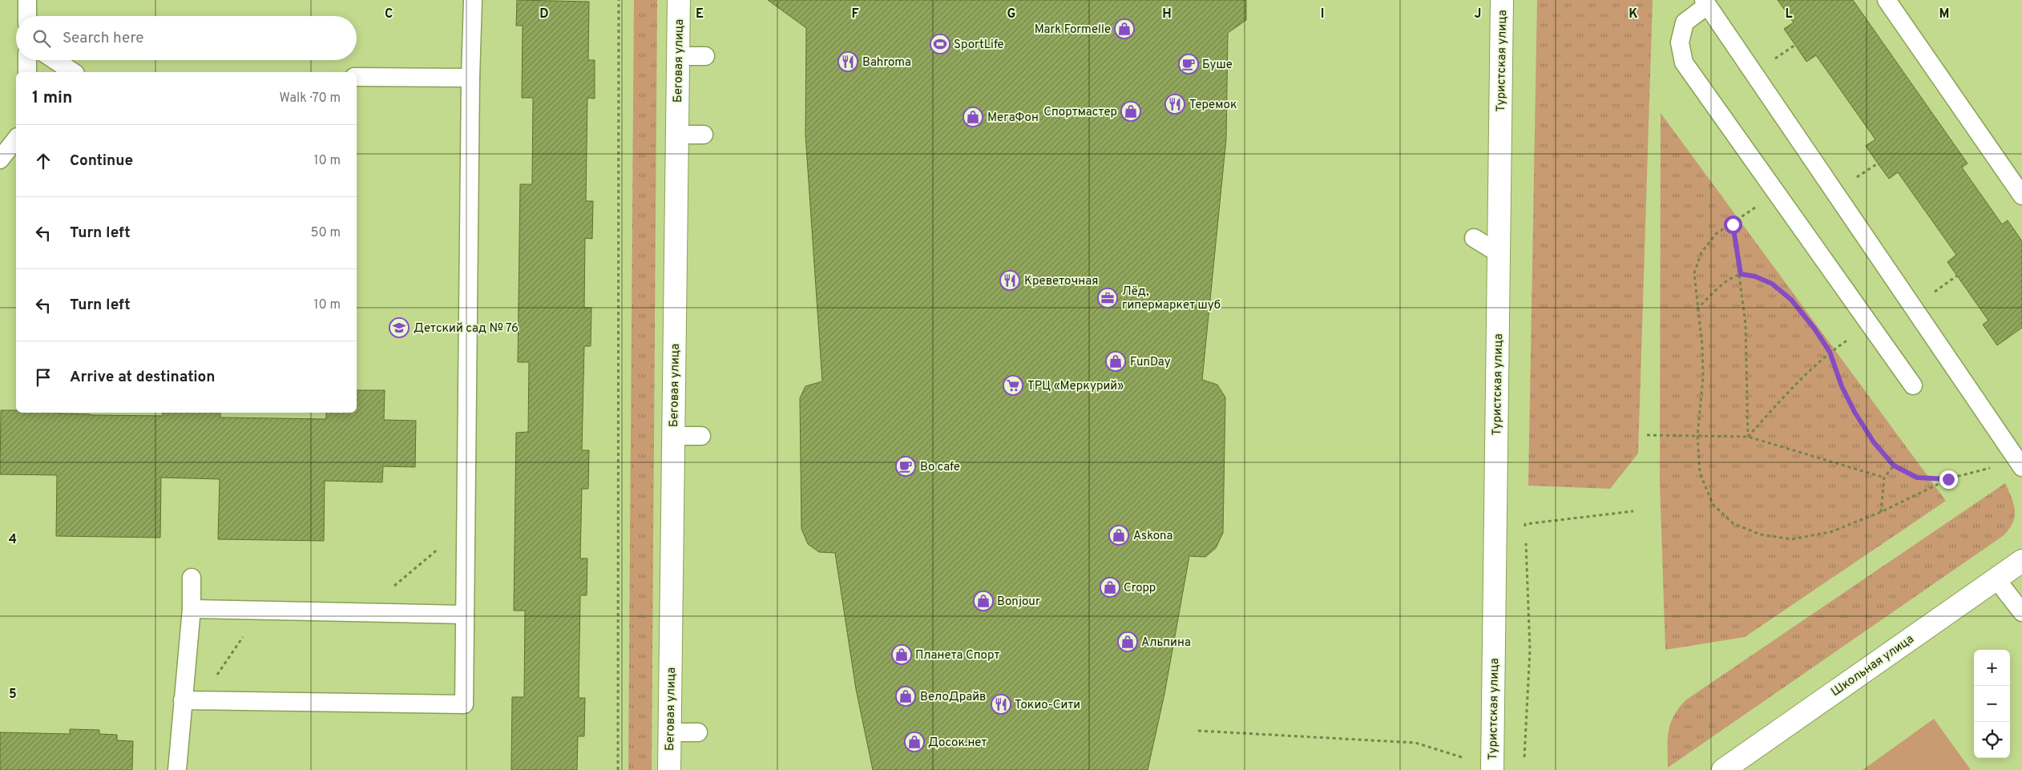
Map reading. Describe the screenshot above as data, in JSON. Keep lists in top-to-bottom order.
{
  "streets": {
    "street": ["Беговая улица", "Туристская улица", "Школьная улица"]
  },
  "places": {
    "shop": [
      "Mark Formelle",
      "Спортмастер",
      "МегаФон",
      "FunDay",
      "Askona",
      "Cropp",
      "Bonjour",
      "Альпина",
      "Планета Спорт",
      "ВелоДрайв",
      "Досок.нет"
    ],
    "sports": ["SportLife"],
    "restaurant": [
      "Bahroma",
      "Теремок",
      "Креветочная",
      "Токио-Сити"
    ],
    "cafe": ["Буше", "Bo cafe"],
    "office": ["Лёд, гипермаркет шуб"],
    "school or university": ["Детский сад № 76"],
    "supermarket": ["ТРЦ «Меркурий»"]
  },
  "page": {
    "search": "Search here",
    "heading": ["1 min", "Walk · 70 m"],
    "list": [
      ["Continue", "10 m"],
      ["Turn left", "50 m"],
      ["Turn left", "10 m"],
      "Arrive at destination"
    ],
    "map_buttons": ["+", "−"]
  },
  "grid": {
    "columns": [
      "C",
      "D",
      "E",
      "F",
      "G",
      "H",
      "I",
      "J",
      "K",
      "L",
      "M"
    ],
    "rows": ["4", "5"]
  }
}
